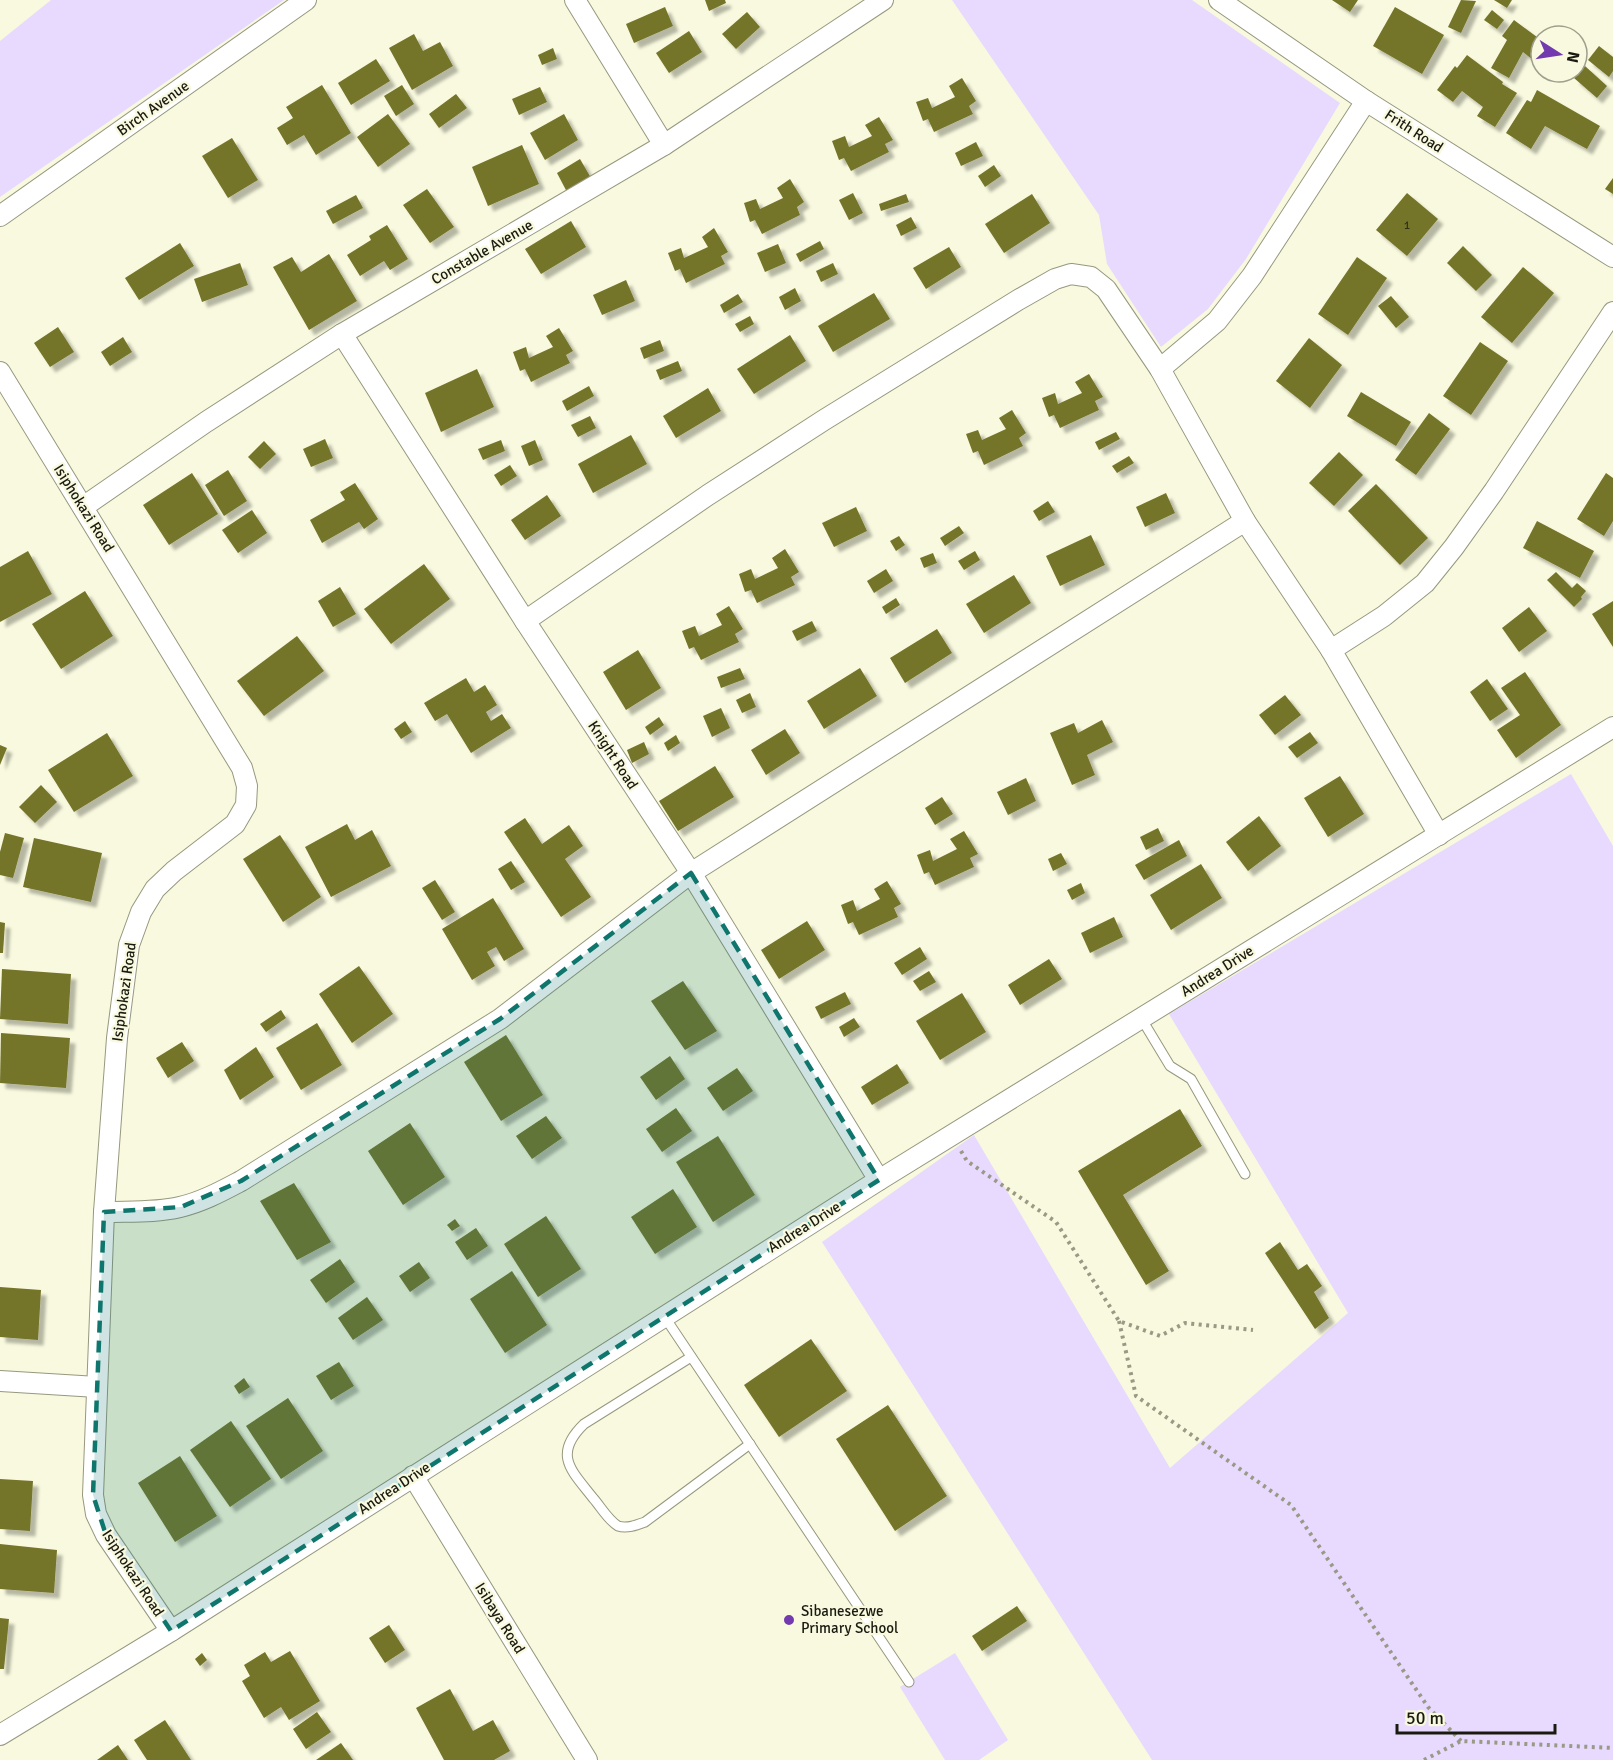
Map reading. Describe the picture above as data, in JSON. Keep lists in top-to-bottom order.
{
  "streets": {
    "street": [
      "Birch Avenue",
      "Frith Road",
      "Constable Avenue",
      "Isiphokazi Road",
      "Knight Road",
      "Andrea Drive",
      "Isibaya Road"
    ]
  },
  "crossings": [
    ["Constable Avenue", "Isiphokazi Road"],
    ["Constable Avenue", "Knight Road"],
    ["Isiphokazi Road", "Andrea Drive"],
    ["Knight Road", "Andrea Drive"],
    ["Andrea Drive", "Isibaya Road"]
  ],
  "places": ["Sibanesezwe Primary School"],
  "house_numbers": ["1"],
  "scale_bar": "50 m",
  "north": "right"
}
